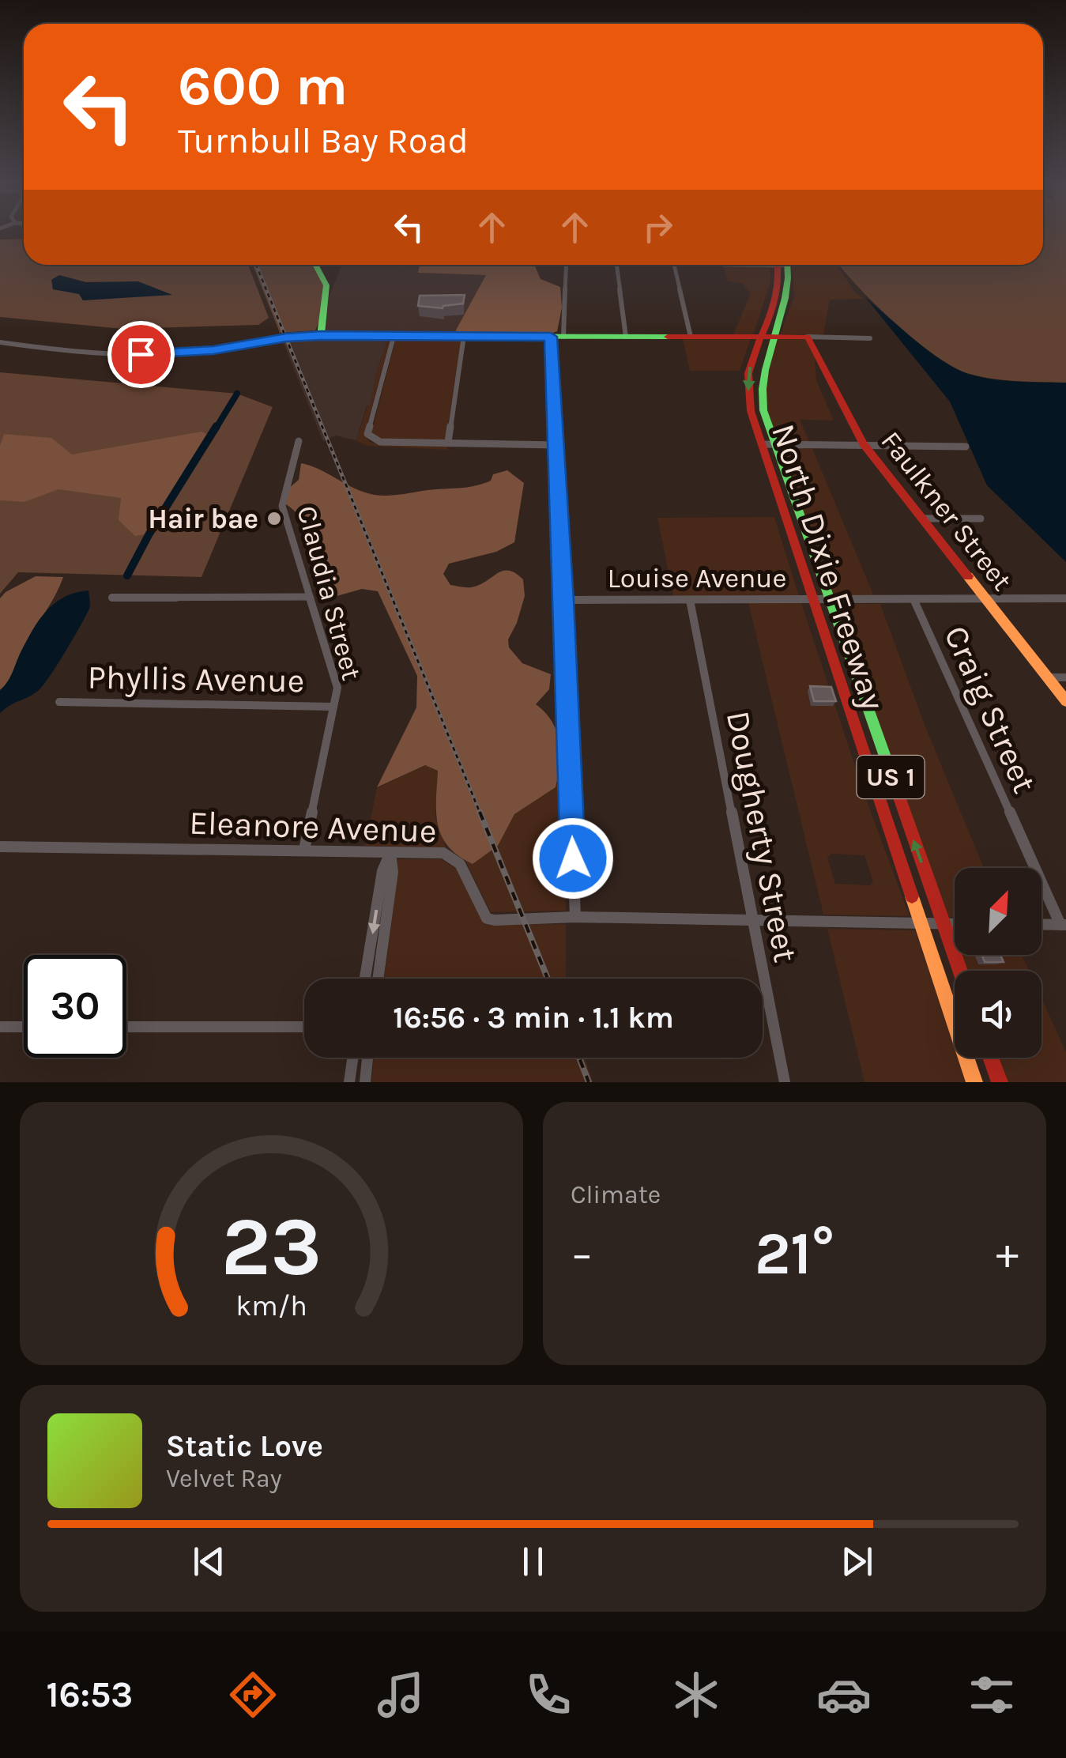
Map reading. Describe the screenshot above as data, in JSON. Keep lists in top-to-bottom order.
{
  "streets": {
    "main road": ["Faulkner Street", "North Dixie Freeway", "US 1"],
    "street": [
      "Louise Avenue",
      "Claudia Street",
      "Phyllis Avenue",
      "Craig Street",
      "Eleanore Avenue",
      "Dougherty Street"
    ]
  },
  "crossings": [
    ["Faulkner Street", "Louise Avenue"],
    ["North Dixie Freeway", "Louise Avenue"],
    ["North Dixie Freeway", "US 1"],
    ["North Dixie Freeway", "Eleanore Avenue"],
    ["Louise Avenue", "Craig Street"],
    ["Louise Avenue", "Dougherty Street"],
    ["Claudia Street", "Phyllis Avenue"],
    ["Claudia Street", "Eleanore Avenue"],
    ["Eleanore Avenue", "Dougherty Street"]
  ],
  "places": ["Hair bae"],
  "north": "top right",
  "page": {
    "turn": ["600 m", "Turnbull Bay Road"],
    "limit": "30",
    "trip": "16:56 · 3 min · 1.1 km",
    "tile": "Climate",
    "heat": ["−", "21°", "+"],
    "song": ["Static Love", "Velvet Ray"],
    "tabs": "16:53",
    "gauge": ["23", "km/h"]
  }
}
